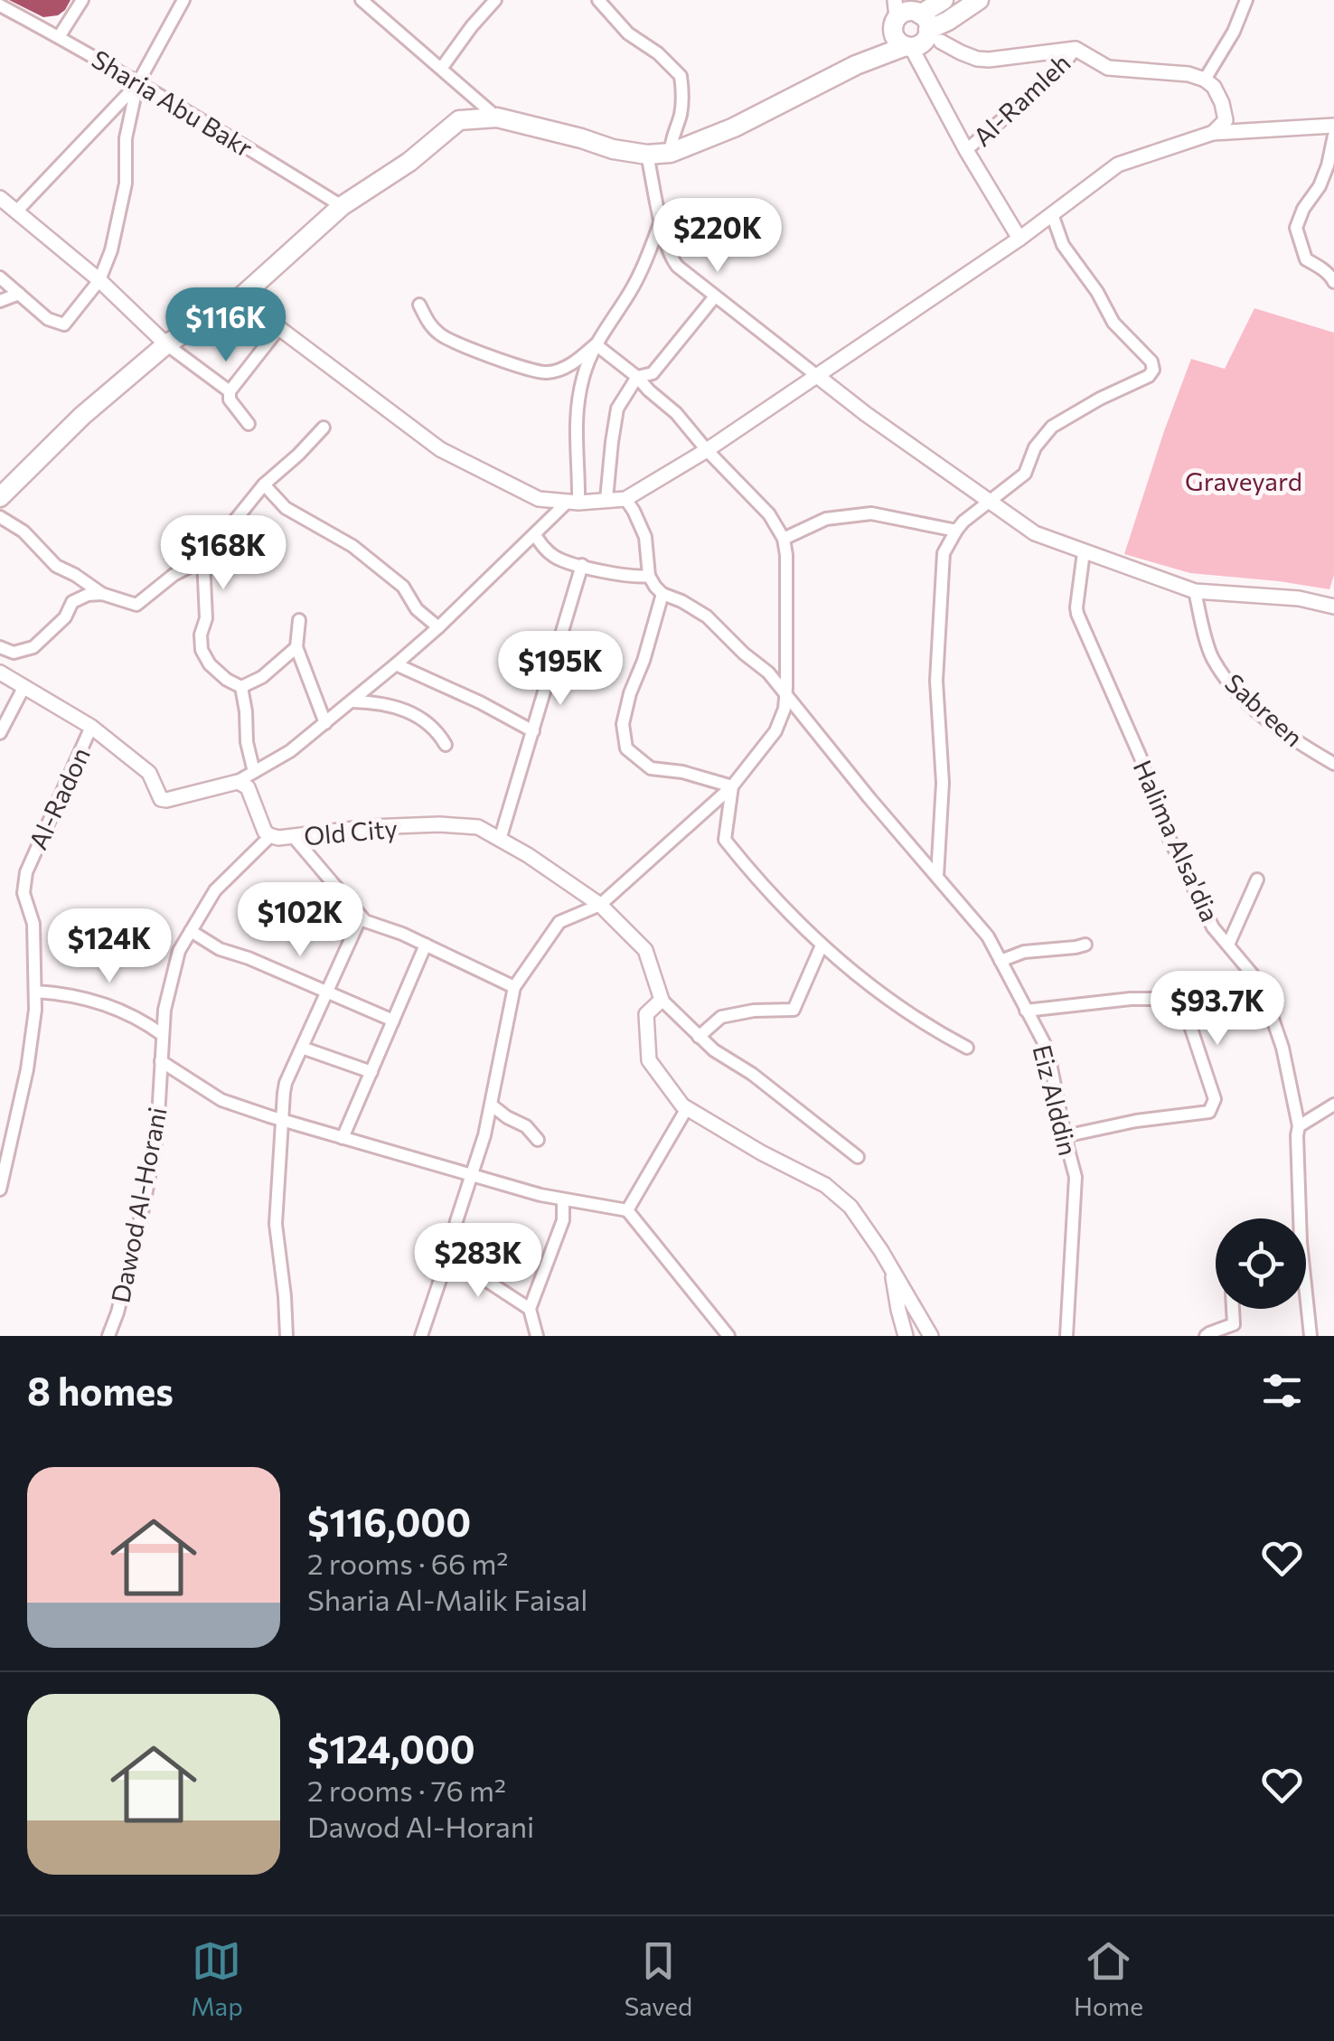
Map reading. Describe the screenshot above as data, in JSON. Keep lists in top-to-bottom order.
{
  "streets": {
    "street": [
      "Al-Ramleh",
      "Sharia Abu Bakr",
      "Sabreen",
      "Al-Radon",
      "Old City",
      "Halima Alsa'dia",
      "Eiz Alddin",
      "Dawod Al-Horani"
    ]
  },
  "crossings": [
    ["Old City", "Dawod Al-Horani"]
  ],
  "parks": ["Graveyard"],
  "page": {
    "price": [
      "$220K",
      "$116K",
      "$168K",
      "$195K",
      "$102K",
      "$124K",
      "$93.7K",
      "$283K"
    ],
    "heading": "8 homes",
    "list": [
      {
        "name": "$116,000",
        "note": "2 rooms · 66 m² · Sharia Al-Malik Faisal"
      },
      {
        "name": "$124,000",
        "note": "2 rooms · 76 m² · Dawod Al-Horani"
      }
    ],
    "tabs": ["Map", "Saved", "Home"]
  }
}
